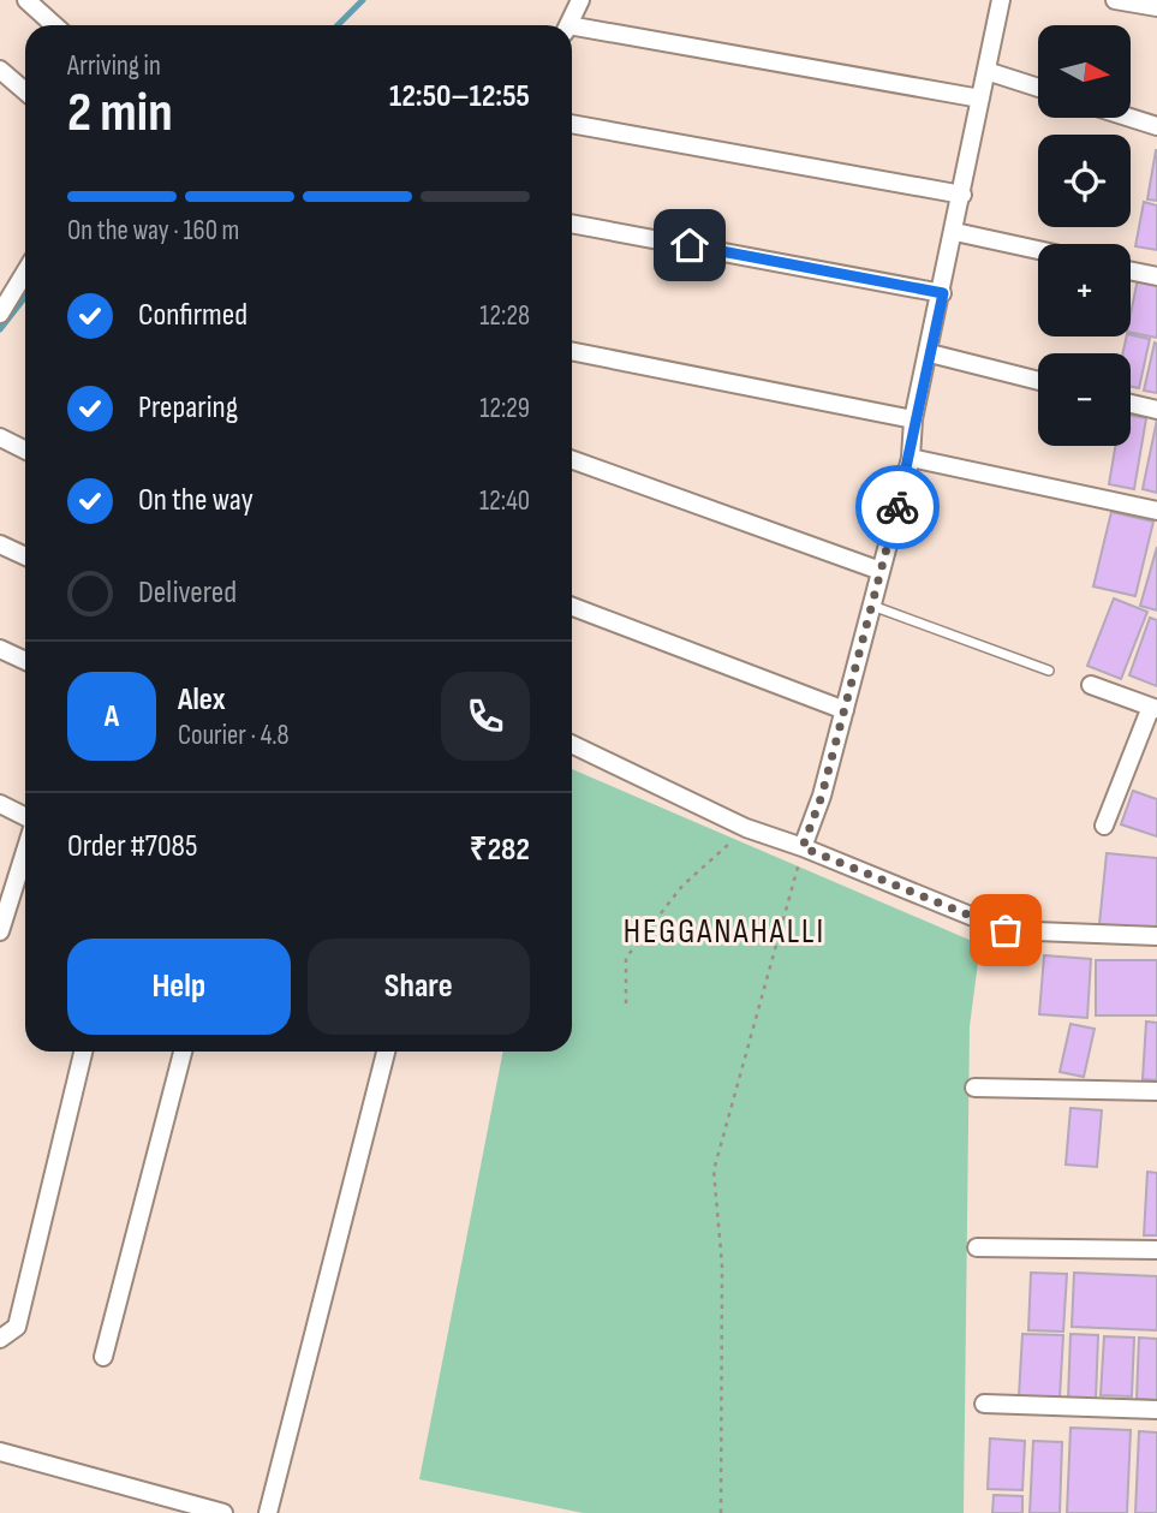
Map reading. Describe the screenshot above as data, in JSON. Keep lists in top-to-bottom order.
{
  "districts": ["HEGGANAHALLI"],
  "north": "right",
  "page": {
    "map_buttons": ["+", "−"],
    "heading": ["2 min", "Arriving in", "12:50–12:55"],
    "panel": [
      "Alex",
      "Courier · 4.8",
      "Order #7085",
      "₹282"
    ],
    "bar": "On the way · 160 m",
    "list": [
      ["Confirmed", "12:28"],
      ["Preparing", "12:29"],
      ["On the way", "12:40"],
      "Delivered"
    ],
    "round": "A",
    "buttons": ["Help", "Share"]
  }
}
